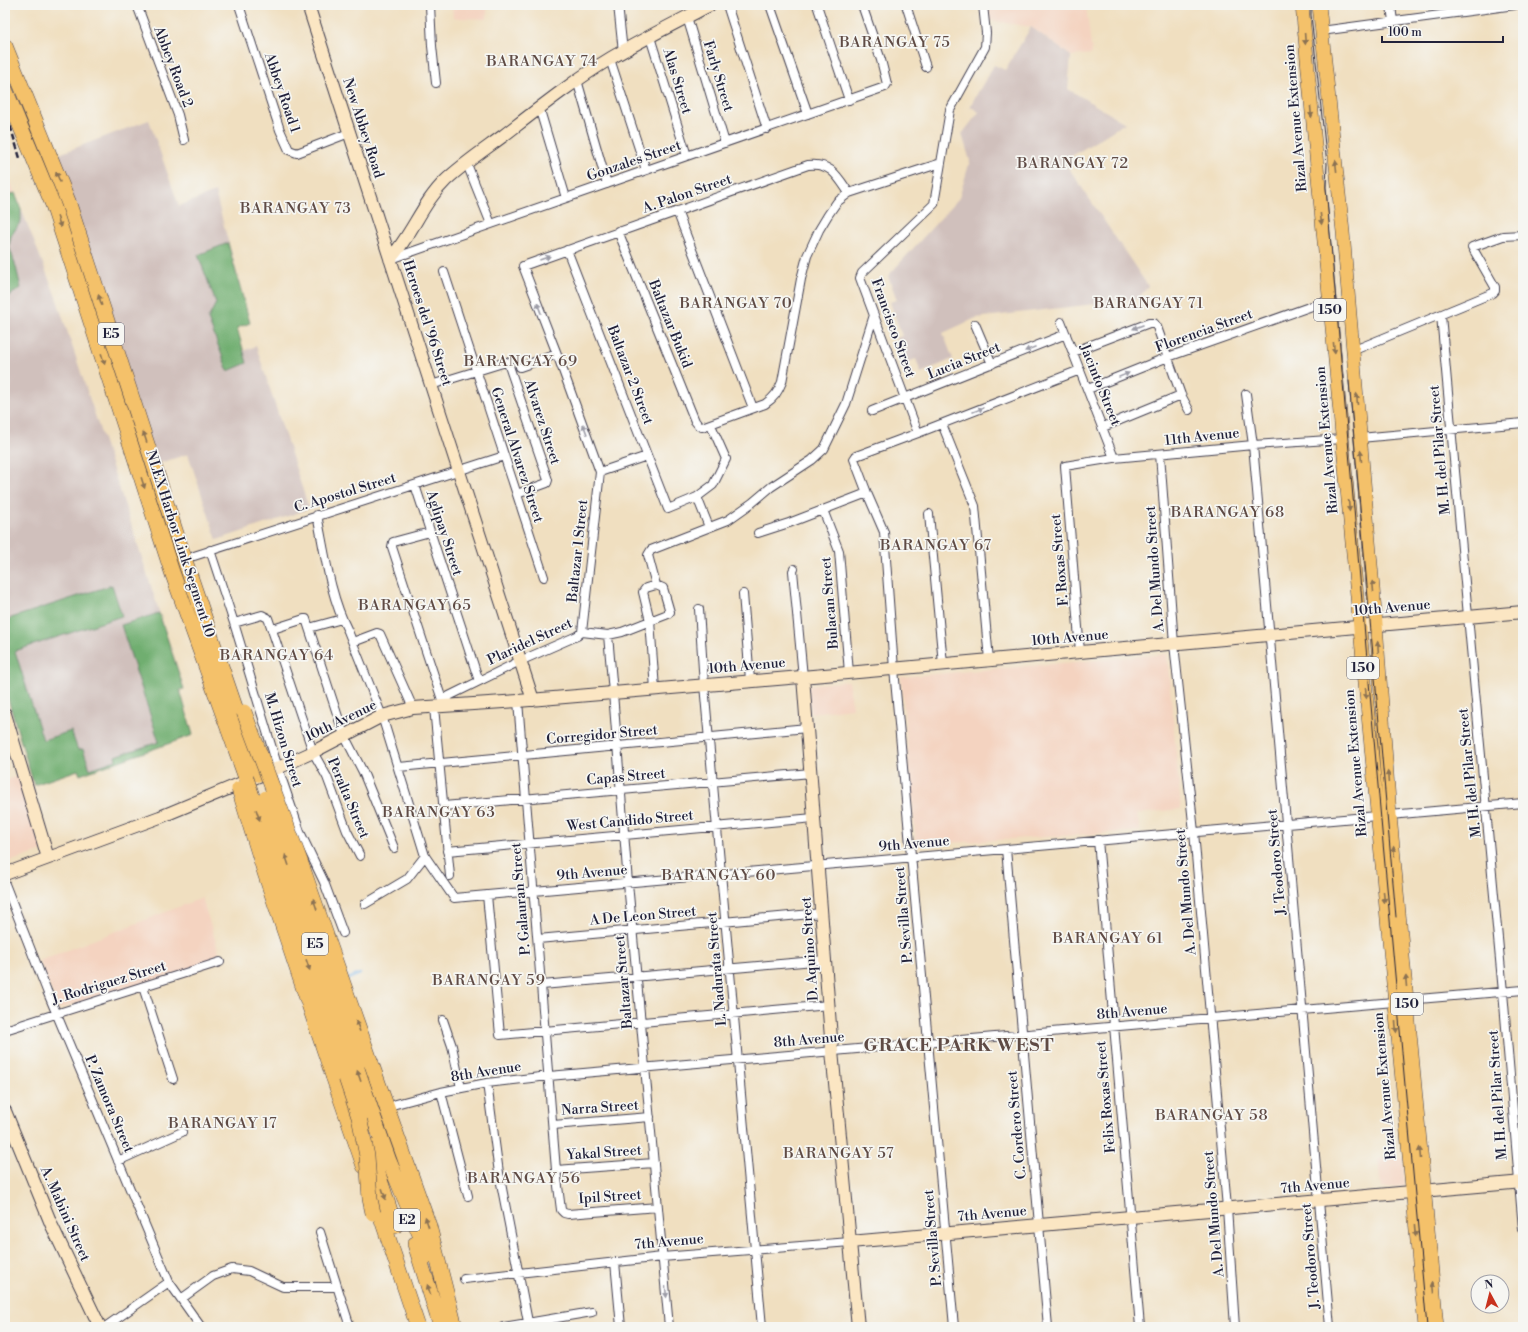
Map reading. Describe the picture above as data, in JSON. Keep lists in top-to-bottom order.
{
  "streets": {
    "highway": ["E5", "NLEX Harbor Link Segment 10", "E2"],
    "main road": ["Rizal Avenue Extension", "150"],
    "street": [
      "Abbey Road 2",
      "Farly Street",
      "Alas Street",
      "Abbey Road 1",
      "New Abbey Road",
      "Gonzales Street",
      "A. Palon Street",
      "Heroes del '96 Street",
      "Baltazar Bukid",
      "Francisco Street",
      "Florencia Street",
      "Lucia Street",
      "Baltazar 2 Street",
      "Jacinto Street",
      "Alvarez Street",
      "11th Avenue",
      "M. H. del Pilar Street",
      "General Alvarez Street",
      "C. Apostol Street",
      "Aglipay Street",
      "Baltazar 1 Street",
      "F. Roxas Street",
      "A. Del Mundo Street",
      "Bulacan Street",
      "10th Avenue",
      "Plaridel Street",
      "Corregidor Street",
      "M. Hizon Street",
      "Capas Street",
      "Peralta Street",
      "West Candido Street",
      "9th Avenue",
      "J. Teodoro Street",
      "P. Galauran Street",
      "P. Sevilla Street",
      "A De Leon Street",
      "D. Aquino Street",
      "L. Nadurata Street",
      "Baltazar Street",
      "J. Rodriguez Street",
      "8th Avenue",
      "Felix Roxas Street",
      "P. Zamora Street",
      "Narra Street",
      "C. Cordero Street",
      "Yakal Street",
      "7th Avenue",
      "Ipil Street",
      "A. Mabini Street"
    ]
  },
  "crossings": [
    ["Farly Street", "Gonzales Street"],
    ["Farly Street", "Heroes del '96 Street"],
    ["Alas Street", "Gonzales Street"],
    ["Alas Street", "Heroes del '96 Street"],
    ["Abbey Road 1", "New Abbey Road"],
    ["Rizal Avenue Extension", "Florencia Street"],
    ["Rizal Avenue Extension", "11th Avenue"],
    ["Rizal Avenue Extension", "10th Avenue"],
    ["Rizal Avenue Extension", "9th Avenue"],
    ["Rizal Avenue Extension", "8th Avenue"],
    ["Rizal Avenue Extension", "7th Avenue"],
    ["New Abbey Road", "Gonzales Street"],
    ["New Abbey Road", "Heroes del '96 Street"],
    ["Gonzales Street", "Heroes del '96 Street"],
    ["A. Palon Street", "Baltazar Bukid"],
    ["A. Palon Street", "Baltazar 2 Street"],
    ["A. Palon Street", "Baltazar 1 Street"],
    ["Heroes del '96 Street", "C. Apostol Street"],
    ["Heroes del '96 Street", "10th Avenue"],
    ["Heroes del '96 Street", "Plaridel Street"],
    ["Francisco Street", "Lucia Street"],
    ["Francisco Street", "P. Sevilla Street"],
    ["Florencia Street", "Jacinto Street"],
    ["Lucia Street", "Jacinto Street"],
    ["Jacinto Street", "11th Avenue"],
    ["Alvarez Street", "General Alvarez Street"],
    ["11th Avenue", "F. Roxas Street"],
    ["11th Avenue", "A. Del Mundo Street"],
    ["11th Avenue", "J. Teodoro Street"],
    ["M. H. del Pilar Street", "10th Avenue"],
    ["M. H. del Pilar Street", "7th Avenue"],
    ["General Alvarez Street", "C. Apostol Street"],
    ["C. Apostol Street", "Aglipay Street"],
    ["C. Apostol Street", "NLEX Harbor Link Segment 10"],
    ["C. Apostol Street", "M. Hizon Street"],
    ["Aglipay Street", "Plaridel Street"],
    ["NLEX Harbor Link Segment 10", "E2"],
    ["Baltazar 1 Street", "Plaridel Street"],
    ["F. Roxas Street", "10th Avenue"],
    ["A. Del Mundo Street", "10th Avenue"],
    ["A. Del Mundo Street", "9th Avenue"],
    ["A. Del Mundo Street", "8th Avenue"],
    ["A. Del Mundo Street", "7th Avenue"],
    ["Bulacan Street", "10th Avenue"],
    ["10th Avenue", "Plaridel Street"],
    ["10th Avenue", "M. Hizon Street"],
    ["10th Avenue", "Peralta Street"],
    ["10th Avenue", "J. Teodoro Street"],
    ["10th Avenue", "P. Galauran Street"],
    ["10th Avenue", "P. Sevilla Street"],
    ["10th Avenue", "D. Aquino Street"],
    ["10th Avenue", "L. Nadurata Street"],
    ["10th Avenue", "Baltazar Street"],
    ["Plaridel Street", "Baltazar Street"],
    ["Corregidor Street", "P. Galauran Street"],
    ["Corregidor Street", "D. Aquino Street"],
    ["Corregidor Street", "L. Nadurata Street"],
    ["Corregidor Street", "Baltazar Street"],
    ["Capas Street", "P. Galauran Street"],
    ["Capas Street", "D. Aquino Street"],
    ["Capas Street", "L. Nadurata Street"],
    ["Capas Street", "Baltazar Street"],
    ["West Candido Street", "P. Galauran Street"],
    ["West Candido Street", "D. Aquino Street"],
    ["West Candido Street", "L. Nadurata Street"],
    ["West Candido Street", "Baltazar Street"],
    ["9th Avenue", "J. Teodoro Street"],
    ["9th Avenue", "P. Galauran Street"],
    ["9th Avenue", "P. Sevilla Street"],
    ["9th Avenue", "D. Aquino Street"],
    ["9th Avenue", "L. Nadurata Street"],
    ["9th Avenue", "Baltazar Street"],
    ["9th Avenue", "Felix Roxas Street"],
    ["9th Avenue", "C. Cordero Street"],
    ["J. Teodoro Street", "8th Avenue"],
    ["J. Teodoro Street", "7th Avenue"],
    ["P. Galauran Street", "A De Leon Street"],
    ["P. Galauran Street", "8th Avenue"],
    ["P. Galauran Street", "Narra Street"],
    ["P. Galauran Street", "Yakal Street"],
    ["P. Galauran Street", "Ipil Street"],
    ["P. Sevilla Street", "8th Avenue"],
    ["P. Sevilla Street", "7th Avenue"],
    ["A De Leon Street", "D. Aquino Street"],
    ["A De Leon Street", "L. Nadurata Street"],
    ["A De Leon Street", "Baltazar Street"],
    ["D. Aquino Street", "8th Avenue"],
    ["D. Aquino Street", "7th Avenue"],
    ["L. Nadurata Street", "8th Avenue"],
    ["L. Nadurata Street", "7th Avenue"],
    ["Baltazar Street", "8th Avenue"],
    ["Baltazar Street", "Narra Street"],
    ["Baltazar Street", "Yakal Street"],
    ["Baltazar Street", "7th Avenue"],
    ["Baltazar Street", "Ipil Street"],
    ["J. Rodriguez Street", "P. Zamora Street"],
    ["8th Avenue", "Felix Roxas Street"],
    ["8th Avenue", "C. Cordero Street"],
    ["Felix Roxas Street", "7th Avenue"],
    ["C. Cordero Street", "7th Avenue"]
  ],
  "one_way": ["Baltazar 1 Street"],
  "districts": [
    "BARANGAY 75",
    "BARANGAY 74",
    "BARANGAY 72",
    "BARANGAY 73",
    "BARANGAY 70",
    "BARANGAY 71",
    "BARANGAY 69",
    "BARANGAY 68",
    "BARANGAY 67",
    "BARANGAY 65",
    "BARANGAY 64",
    "BARANGAY 63",
    "BARANGAY 60",
    "BARANGAY 61",
    "BARANGAY 59",
    "GRACE PARK WEST",
    "BARANGAY 58",
    "BARANGAY 17",
    "BARANGAY 57",
    "BARANGAY 56"
  ],
  "scale_bar": "100 m",
  "north": "top"
}
